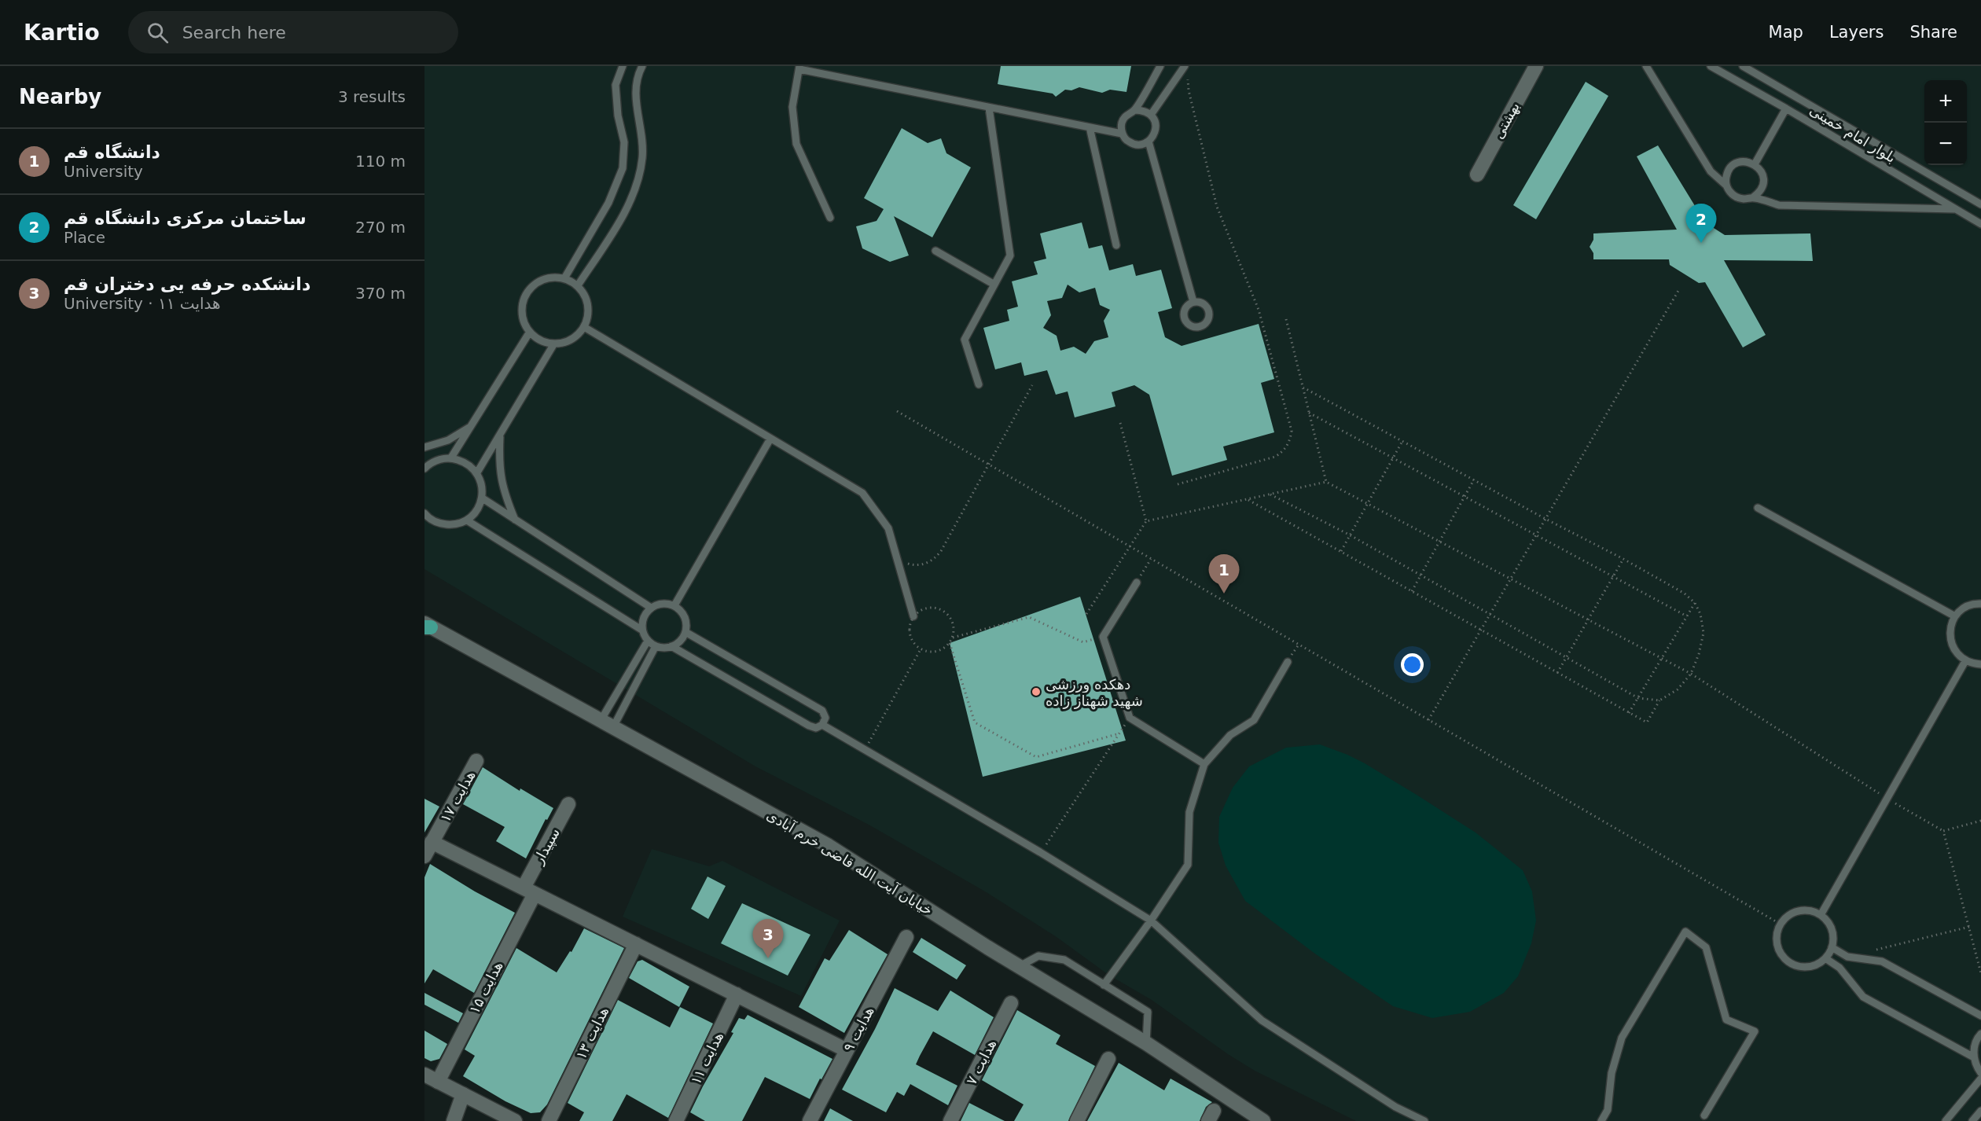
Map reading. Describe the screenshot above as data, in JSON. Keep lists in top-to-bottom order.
{
  "streets": {
    "street": [
      "بهشتی",
      "هدایت ۱۷",
      "سپیدار",
      "خیابان آیت الله قاضی خرم آبادی",
      "هدایت ۱۵",
      "هدایت ۹",
      "هدایت ۱۳",
      "هدایت ۱۱",
      "هدایت ۷"
    ],
    "lane": ["بلوار امام خمینی"]
  },
  "crossings": [
    ["سپیدار", "هدایت ۱۵"]
  ],
  "places": ["دهکده ورزشی شهید شهناز زاده"],
  "page": {
    "header": "Kartio",
    "search": "Search here",
    "nav": ["Map", "Layers", "Share"],
    "heading": ["Nearby", "3 results"],
    "map_buttons": ["+", "−"],
    "list": [
      {
        "mark": "1",
        "name": "دانشگاه قم",
        "note": "University",
        "value": "110 m"
      },
      {
        "mark": "2",
        "name": "ساختمان مرکزی دانشگاه قم",
        "note": "Place",
        "value": "270 m"
      },
      {
        "mark": "3",
        "name": "دانشکده حرفه یی دختران قم",
        "note": "University · هدایت ۱۱",
        "value": "370 m"
      }
    ],
    "pins": ["2", "1", "3"]
  }
}
